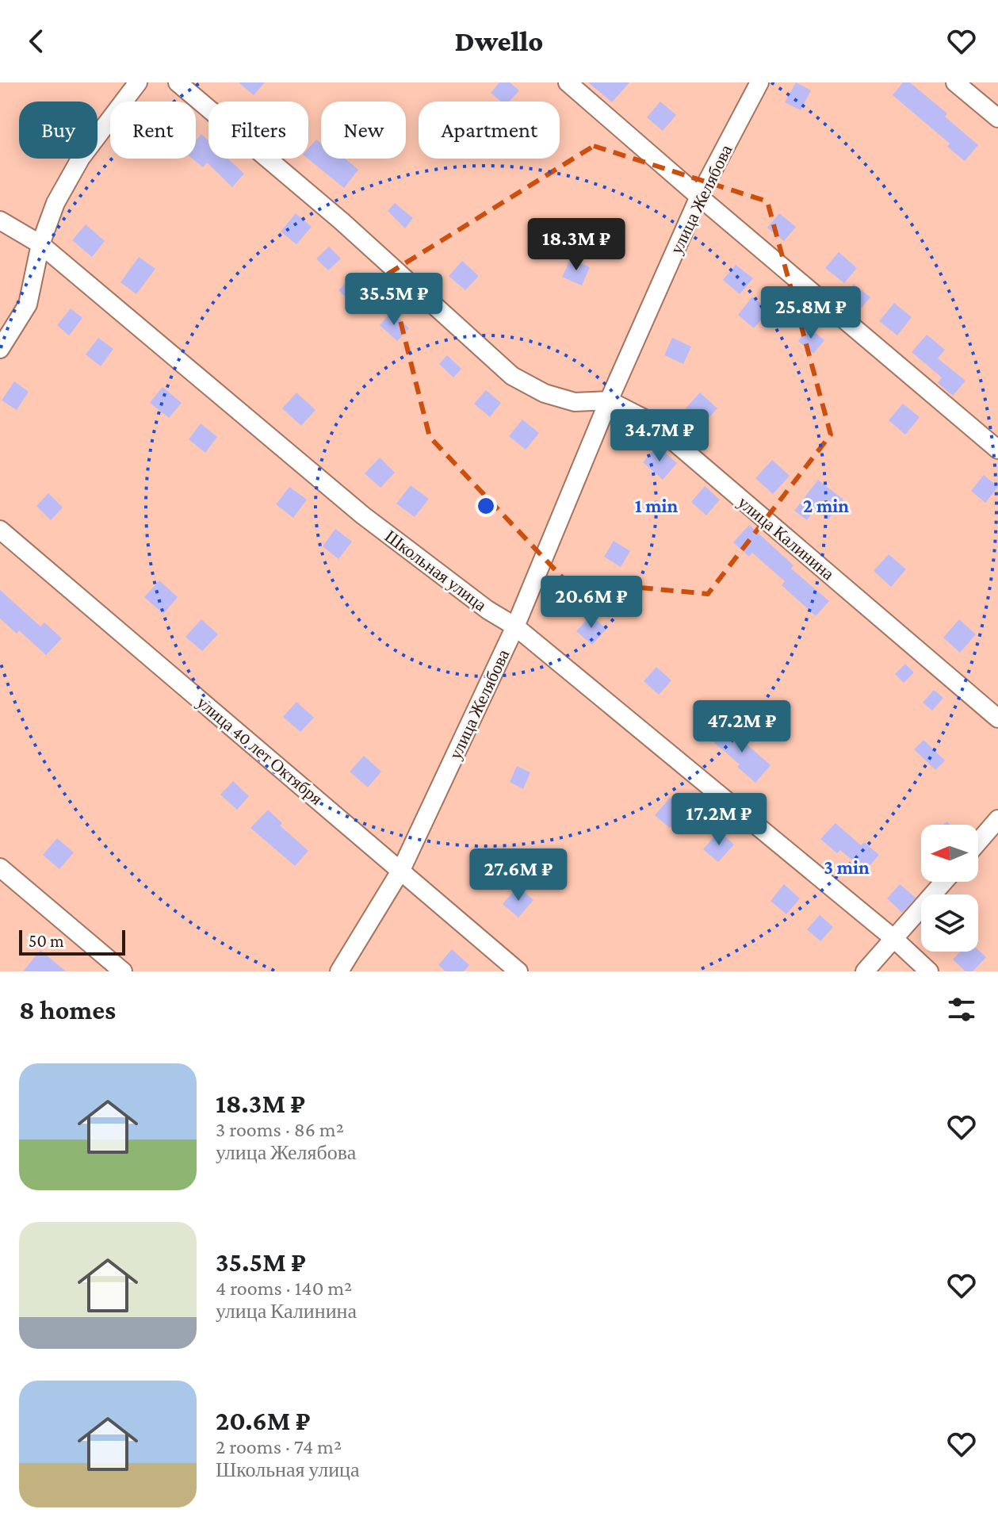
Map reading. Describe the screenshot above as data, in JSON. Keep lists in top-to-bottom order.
{
  "streets": {
    "street": [
      "улица Желябова",
      "улица Калинина",
      "Школьная улица",
      "улица 40 лет Октября"
    ]
  },
  "crossings": [
    ["улица Желябова", "улица Калинина"],
    ["улица Желябова", "Школьная улица"],
    ["улица Желябова", "улица 40 лет Октября"]
  ],
  "scale_bar": "50 m",
  "north": "left",
  "page": {
    "header": "Dwello",
    "chip": [
      "Buy",
      "Rent",
      "Filters",
      "New",
      "Apartment"
    ],
    "price": [
      "18.3M ₽",
      "35.5M ₽",
      "25.8M ₽",
      "34.7M ₽",
      "20.6M ₽",
      "47.2M ₽",
      "17.2M ₽",
      "27.6M ₽"
    ],
    "scale": "50 m",
    "heading": "8 homes",
    "list": [
      {
        "name": "18.3M ₽",
        "note": "3 rooms · 86 m² · улица Желябова"
      },
      {
        "name": "35.5M ₽",
        "note": "4 rooms · 140 m² · улица Калинина"
      },
      {
        "name": "20.6M ₽",
        "note": "2 rooms · 74 m² · Школьная улица"
      }
    ]
  },
  "rings": ["1 min", "2 min", "3 min"]
}
